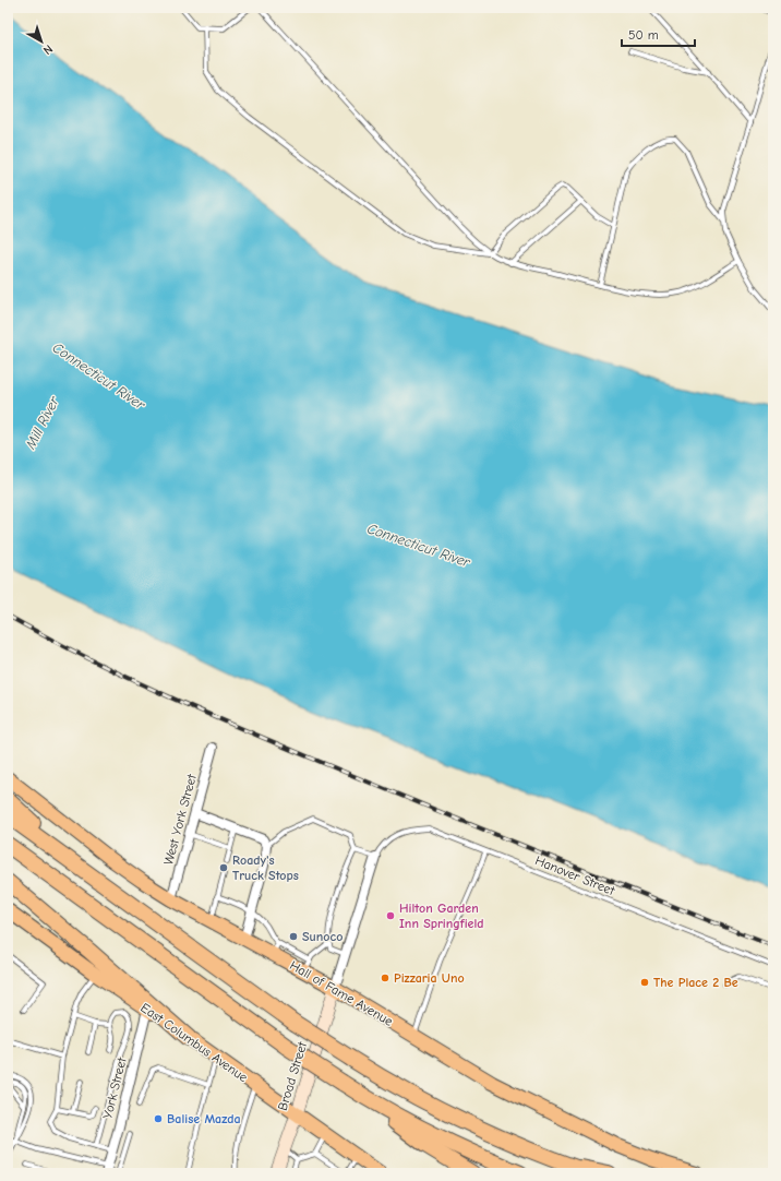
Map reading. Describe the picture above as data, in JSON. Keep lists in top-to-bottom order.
{
  "streets": {
    "main road": ["Hall of Fame Avenue", "East Columbus Avenue", "Broad Street"],
    "street": ["West York Street", "York Street"],
    "lane": ["Hanover Street"]
  },
  "crossings": [
    ["West York Street", "Hall of Fame Avenue"],
    ["Hall of Fame Avenue", "Broad Street"],
    ["East Columbus Avenue", "Broad Street"],
    ["East Columbus Avenue", "York Street"]
  ],
  "water": ["Connecticut River", "Mill River"],
  "places": [
    "Roady's Truck Stops",
    "Hilton Garden Inn Springfield",
    "Sunoco",
    "Pizzaria Uno",
    "The Place 2 Be",
    "Balise Mazda"
  ],
  "scale_bar": "50 m",
  "north": "bottom right"
}
